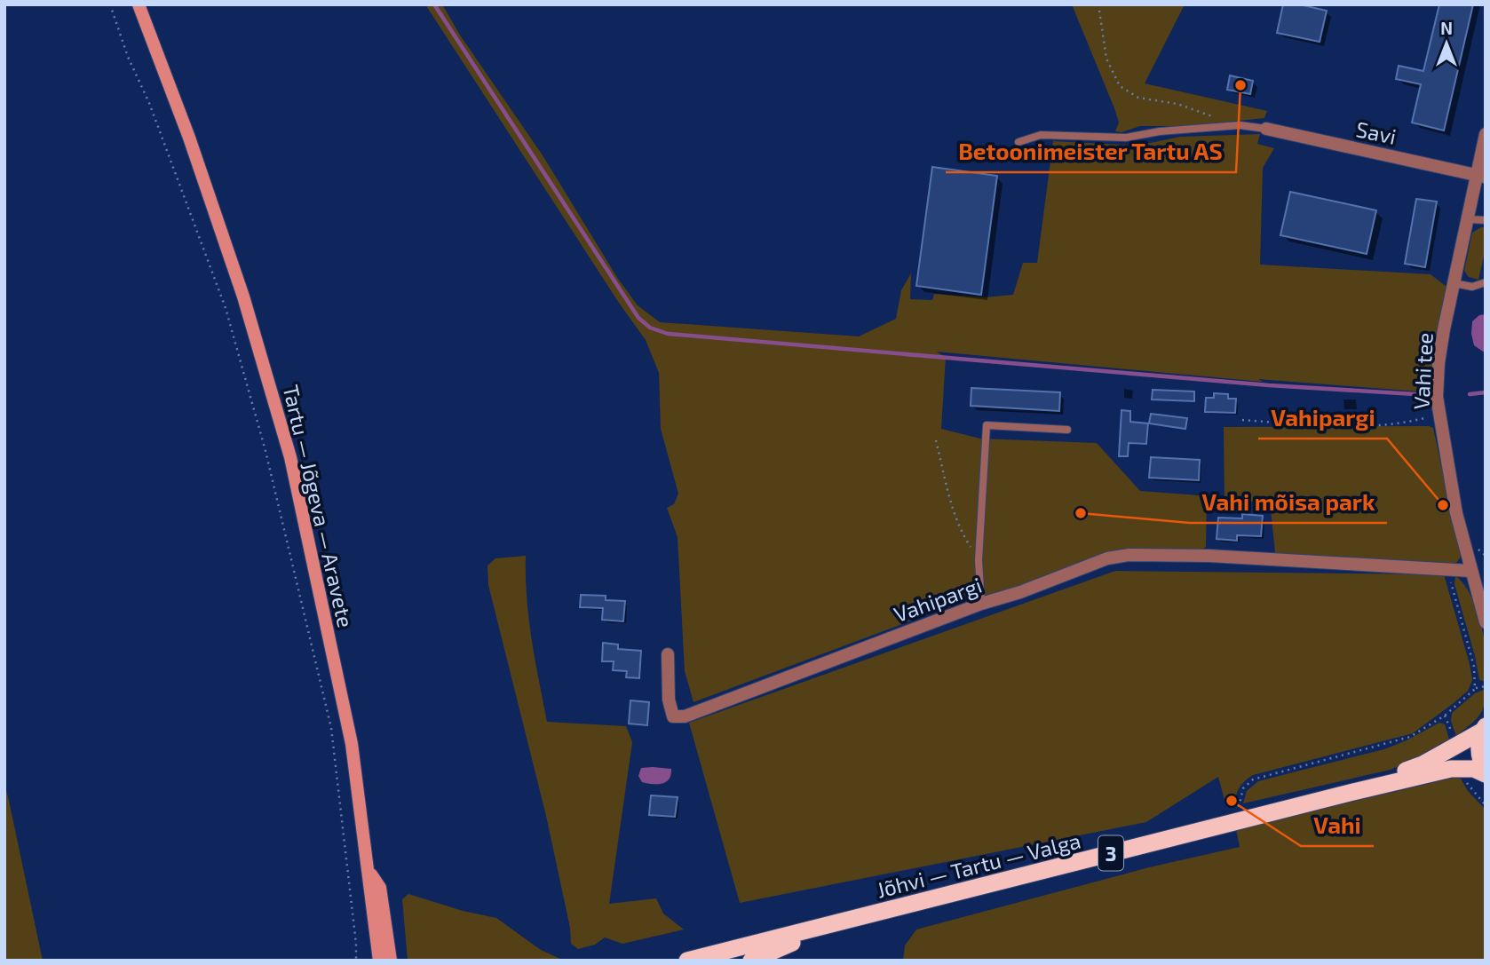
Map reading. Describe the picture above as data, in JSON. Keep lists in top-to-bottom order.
{
  "streets": {
    "highway": ["3", "Jõhvi — Tartu — Valga"],
    "main road": ["Tartu — Jõgeva — Aravete"],
    "street": ["Savi", "Vahi tee", "Vahipargi"]
  },
  "crossings": [
    ["Savi", "Vahi tee"],
    ["Vahi tee", "Vahipargi"]
  ],
  "places": [
    "Betoonimeister Tartu AS",
    "Vahipargi",
    "Vahi mõisa park",
    "Vahi"
  ],
  "north": "top"
}
